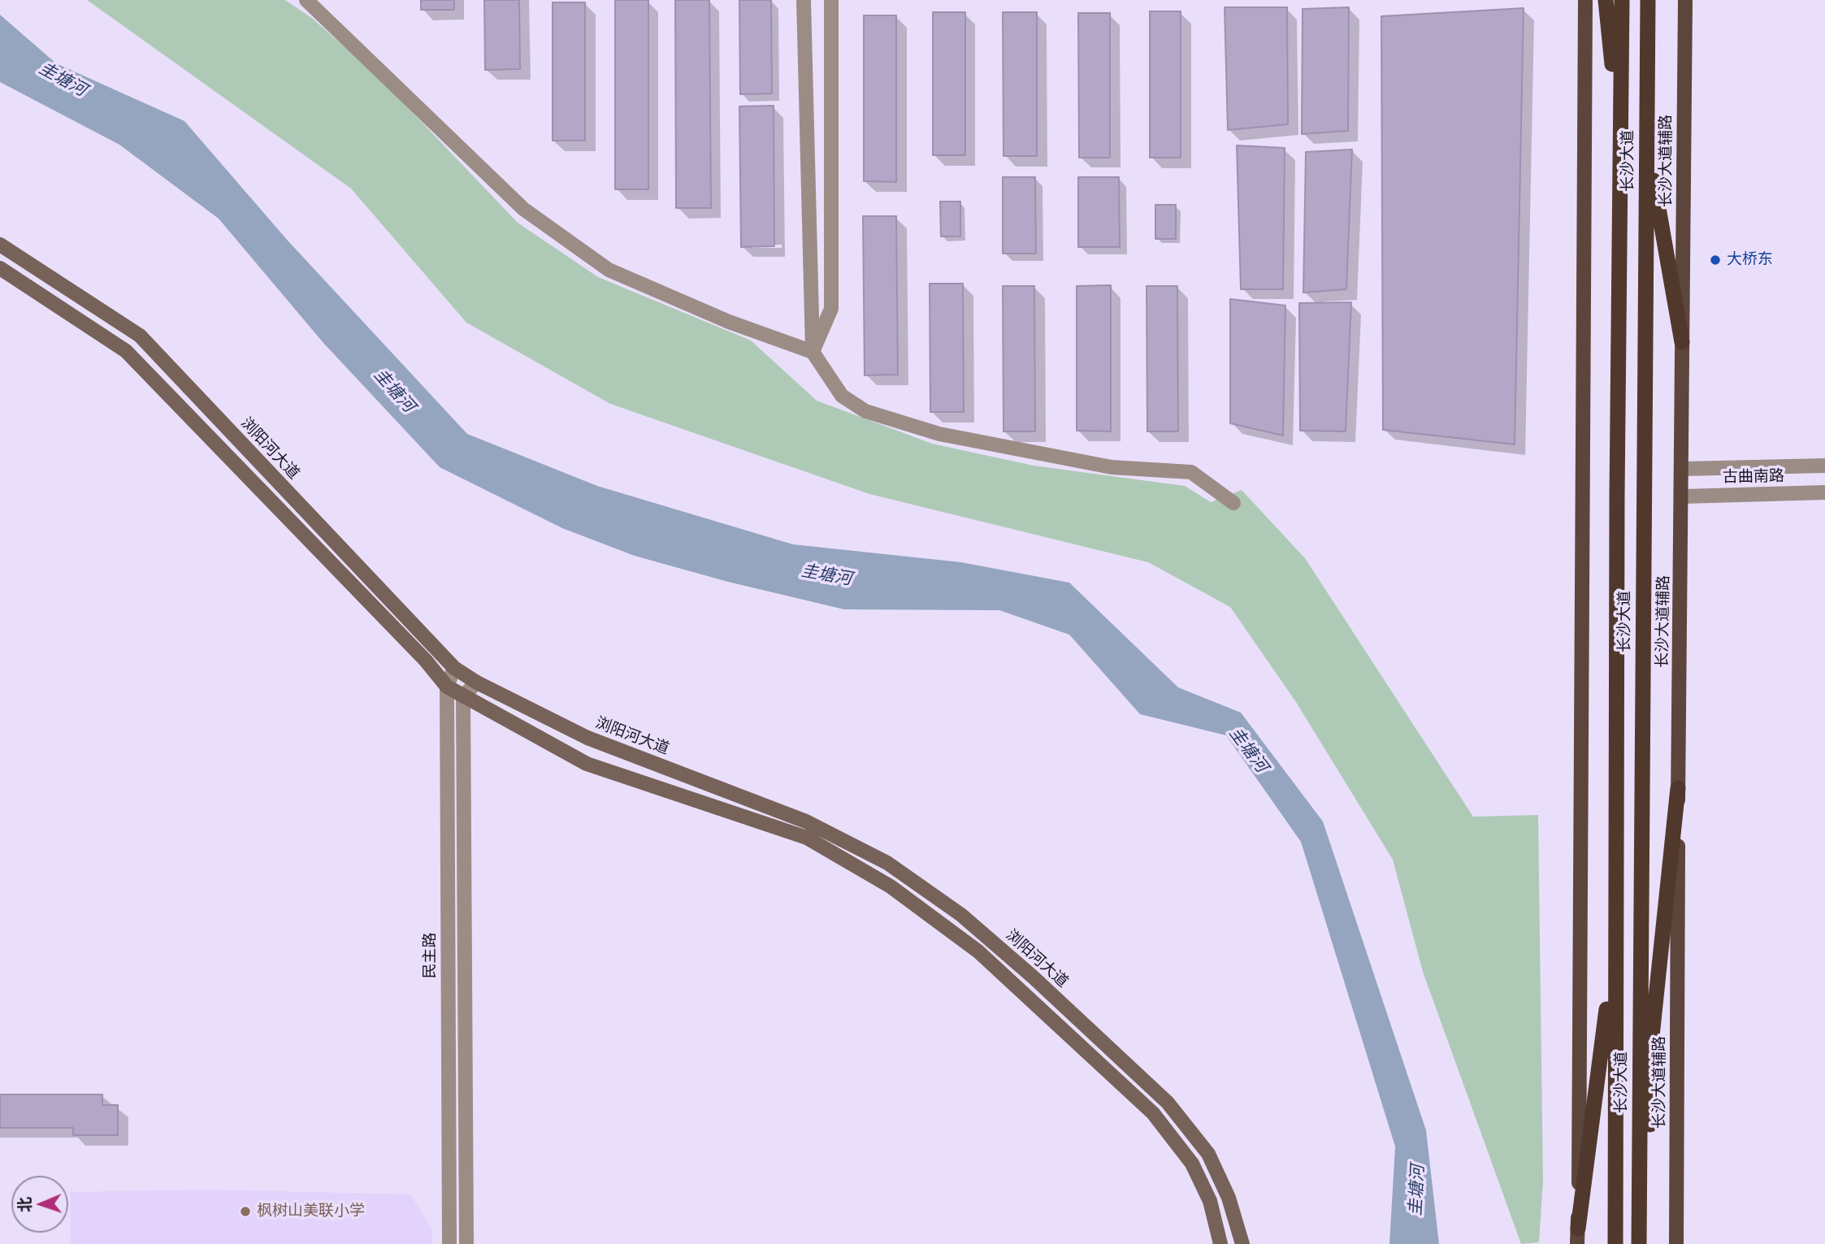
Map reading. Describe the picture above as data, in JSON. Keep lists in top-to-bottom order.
{
  "streets": {
    "highway": ["长沙大道"],
    "main road": ["长沙大道辅路", "浏阳河大道"],
    "street": ["古曲南路", "民主路"]
  },
  "crossings": [
    ["长沙大道辅路", "古曲南路"],
    ["浏阳河大道", "民主路"]
  ],
  "water": ["圭塘河"],
  "places": ["大桥东", "枫树山美联小学"],
  "north": "left"
}
